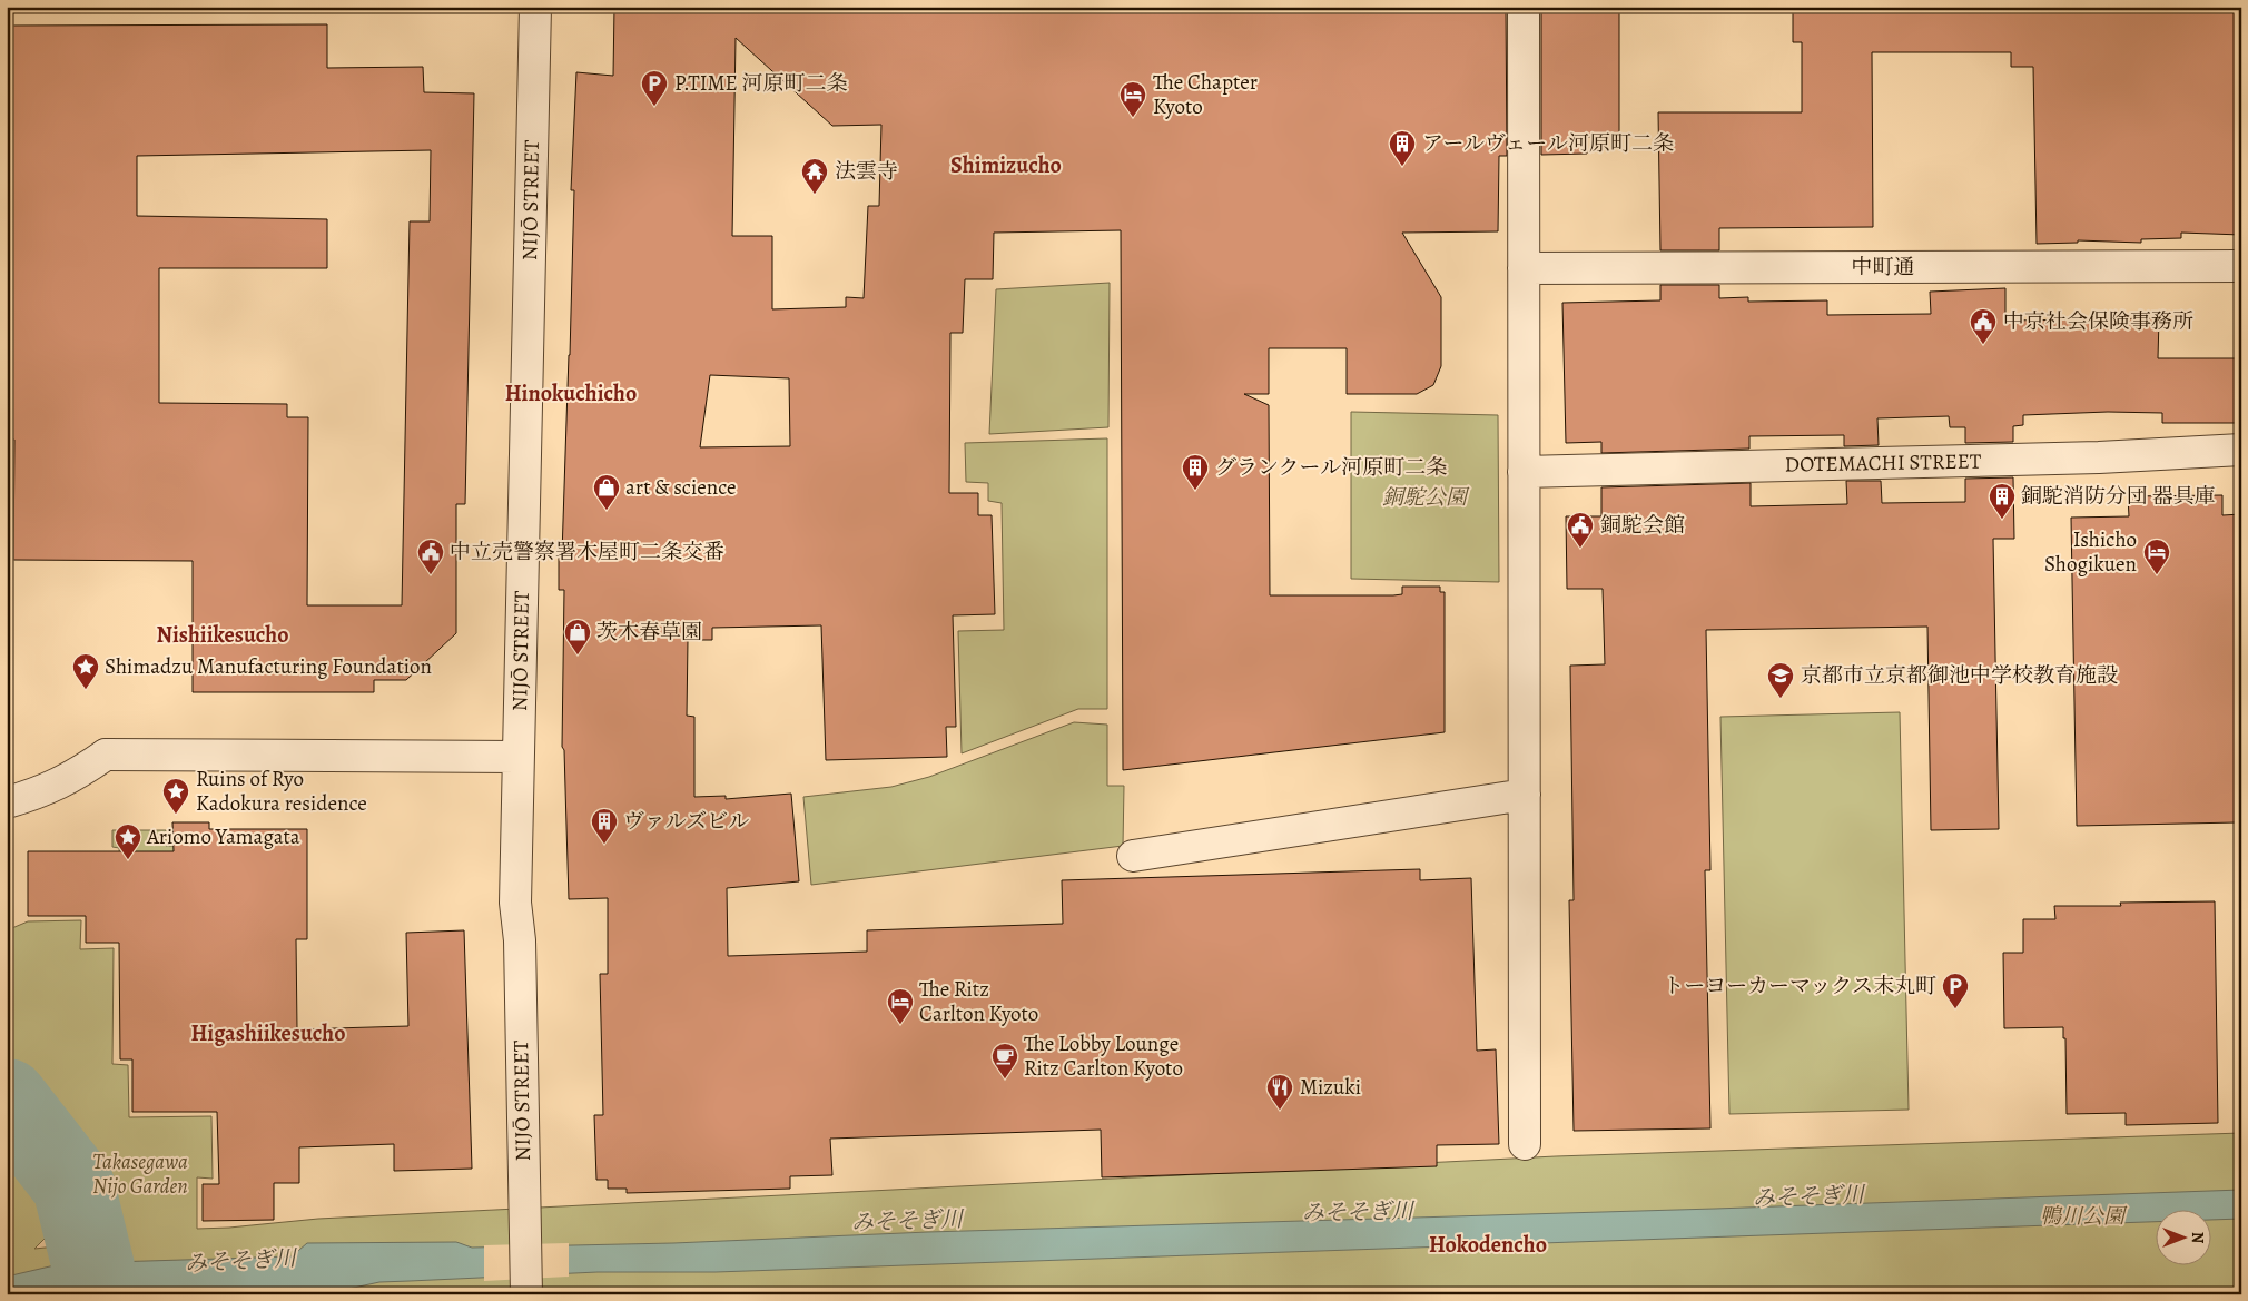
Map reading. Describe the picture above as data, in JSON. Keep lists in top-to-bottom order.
{
  "streets": {
    "street": ["NIJŌ STREET", "中町通", "DOTEMACHI STREET"]
  },
  "districts": [
    "Shimizucho",
    "Hinokuchicho",
    "Nishiikesucho",
    "Higashiikesucho",
    "Hokodencho"
  ],
  "water": ["みそそぎ川"],
  "parks": ["銅駝公園", "Takasegawa Nijo Garden", "鴨川公園"],
  "places": {
    "parking": ["P.TIME 河原町二条", "トーヨーカーマックス末丸町"],
    "hotel": ["The Chapter Kyoto", "Ishicho Shogikuen", "The Ritz Carlton Kyoto"],
    "building": [
      "アールヴェール河原町二条",
      "グランクール河原町二条",
      "銅駝消防分団 器具庫",
      "ヴァルズビル"
    ],
    "temple": ["法雲寺"],
    "public building": ["中京社会保険事務所", "銅駝会館", "中立売警察署木屋町二条交番"],
    "shop": ["art & science", "茨木春草園"],
    "place": ["Shimadzu Manufacturing Foundation", "Ruins of Ryo Kadokura residence", "Ariomo Yamagata"],
    "school or university": ["京都市立京都御池中学校教育施設"],
    "cafe": ["The Lobby Lounge Ritz Carlton Kyoto"],
    "restaurant": ["Mizuki"]
  },
  "north": "right"
}
